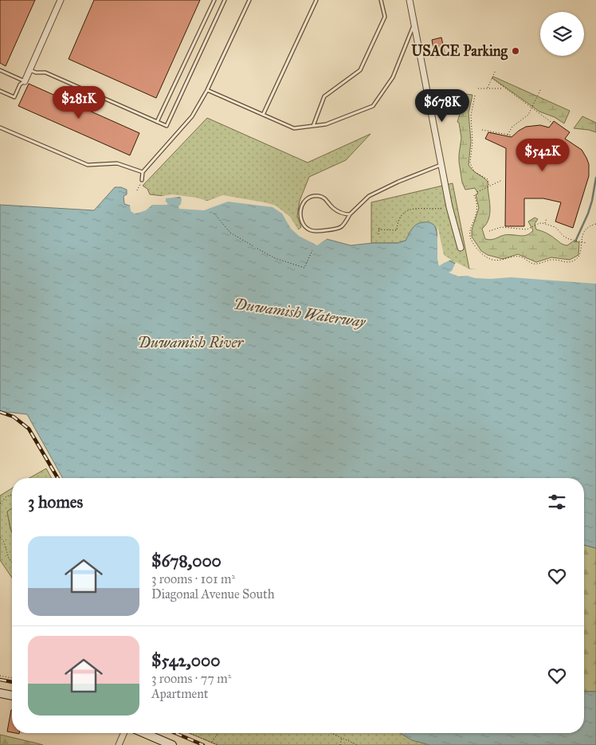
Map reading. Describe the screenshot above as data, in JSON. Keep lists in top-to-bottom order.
{
  "water": ["Duwamish Waterway", "Duwamish River"],
  "places": ["USACE Parking"],
  "page": {
    "price": ["$281K", "$678K", "$542K"],
    "heading": "3 homes",
    "list": [
      {
        "name": "$678,000",
        "note": "3 rooms · 101 m² · Diagonal Avenue South"
      },
      {
        "name": "$542,000",
        "note": "3 rooms · 77 m² · Apartment"
      }
    ]
  }
}
